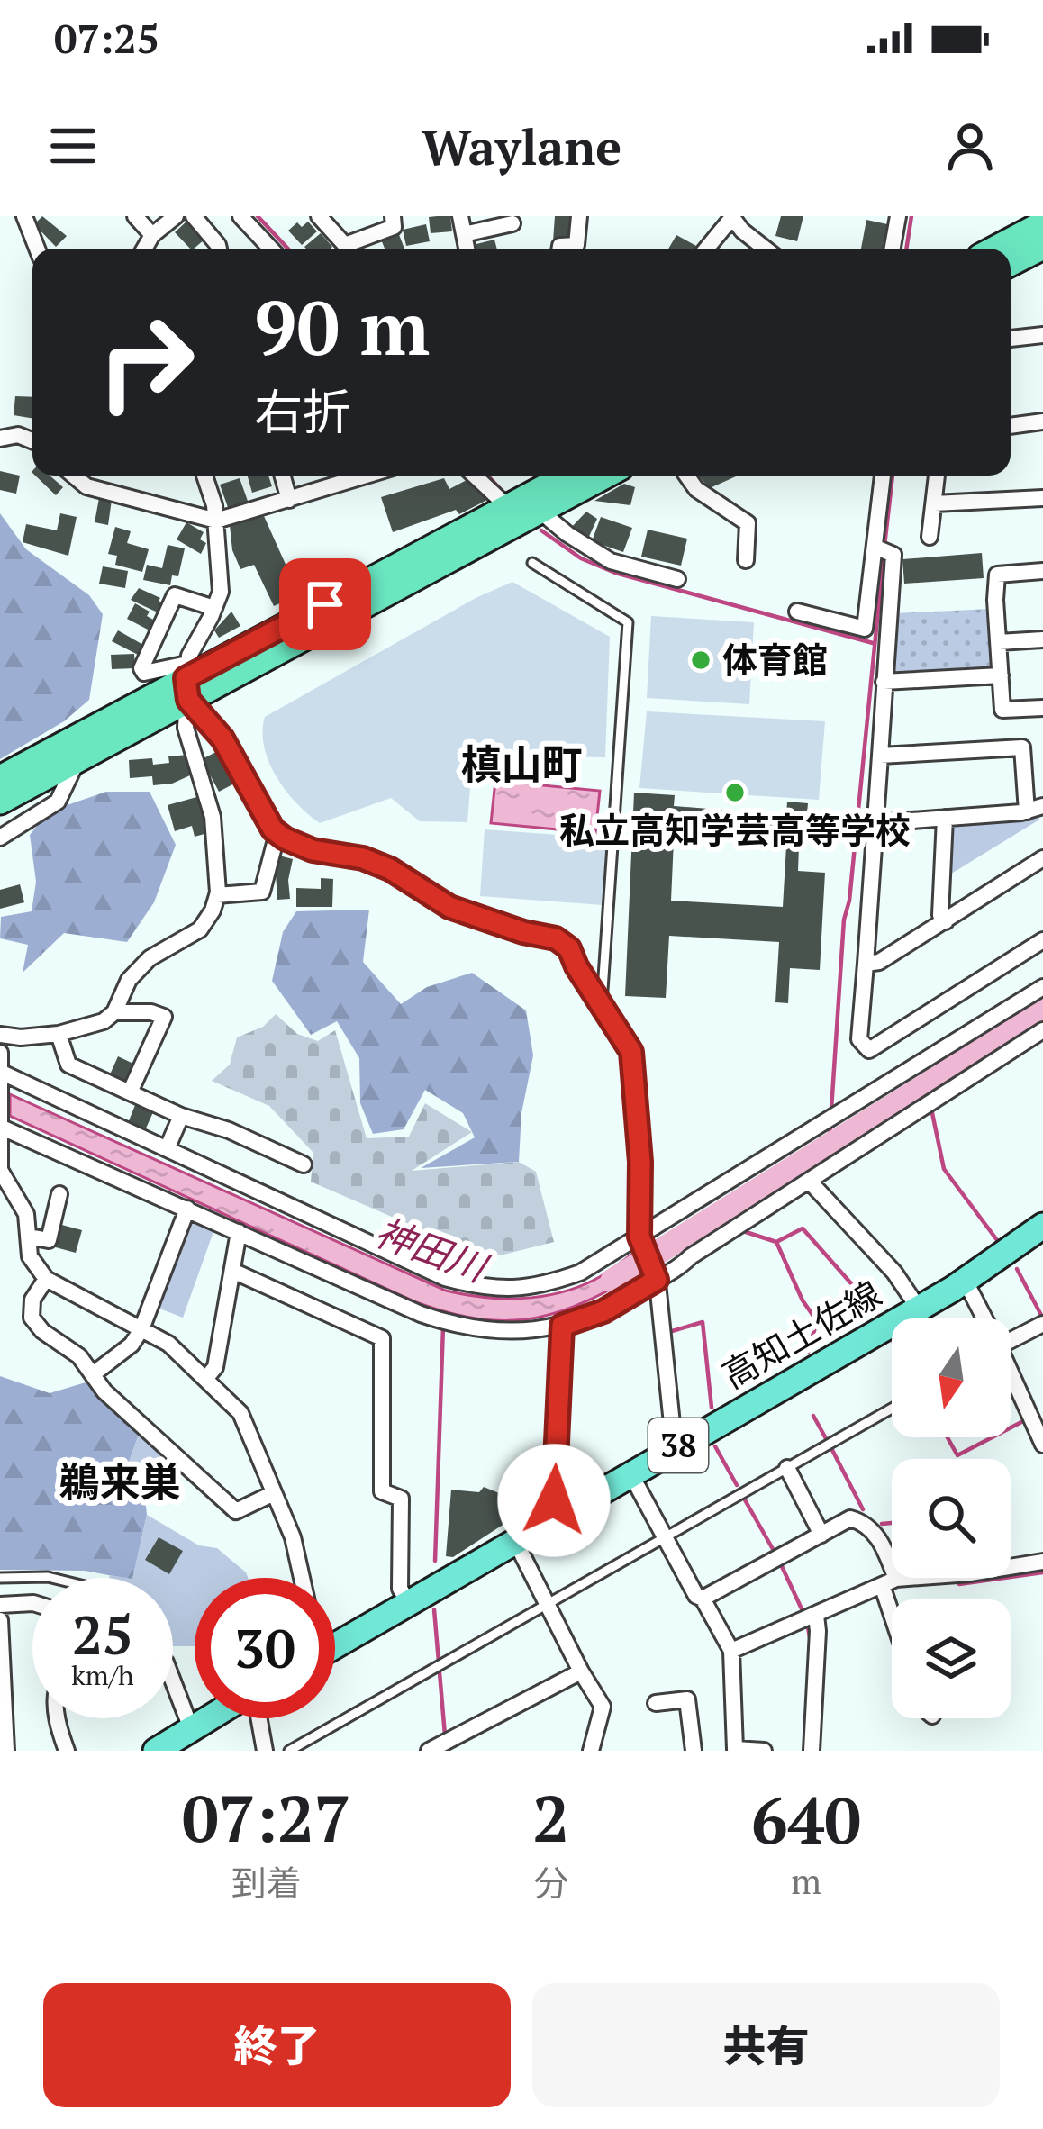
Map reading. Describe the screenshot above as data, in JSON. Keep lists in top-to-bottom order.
{
  "streets": {
    "main road": ["高知土佐線", "38"]
  },
  "districts": ["槙山町", "鵜来巣"],
  "water": ["神田川"],
  "places": ["体育館", "私立高知学芸高等学校"],
  "north": "bottom",
  "page": {
    "status": "07:25",
    "header": "Waylane",
    "turn": ["90 m", "右折"],
    "speed": "25 km/h",
    "limit": "30",
    "eta": [
      "07:27",
      "到着",
      "2",
      "分",
      "640",
      "m"
    ],
    "buttons": ["終了", "共有"]
  }
}
